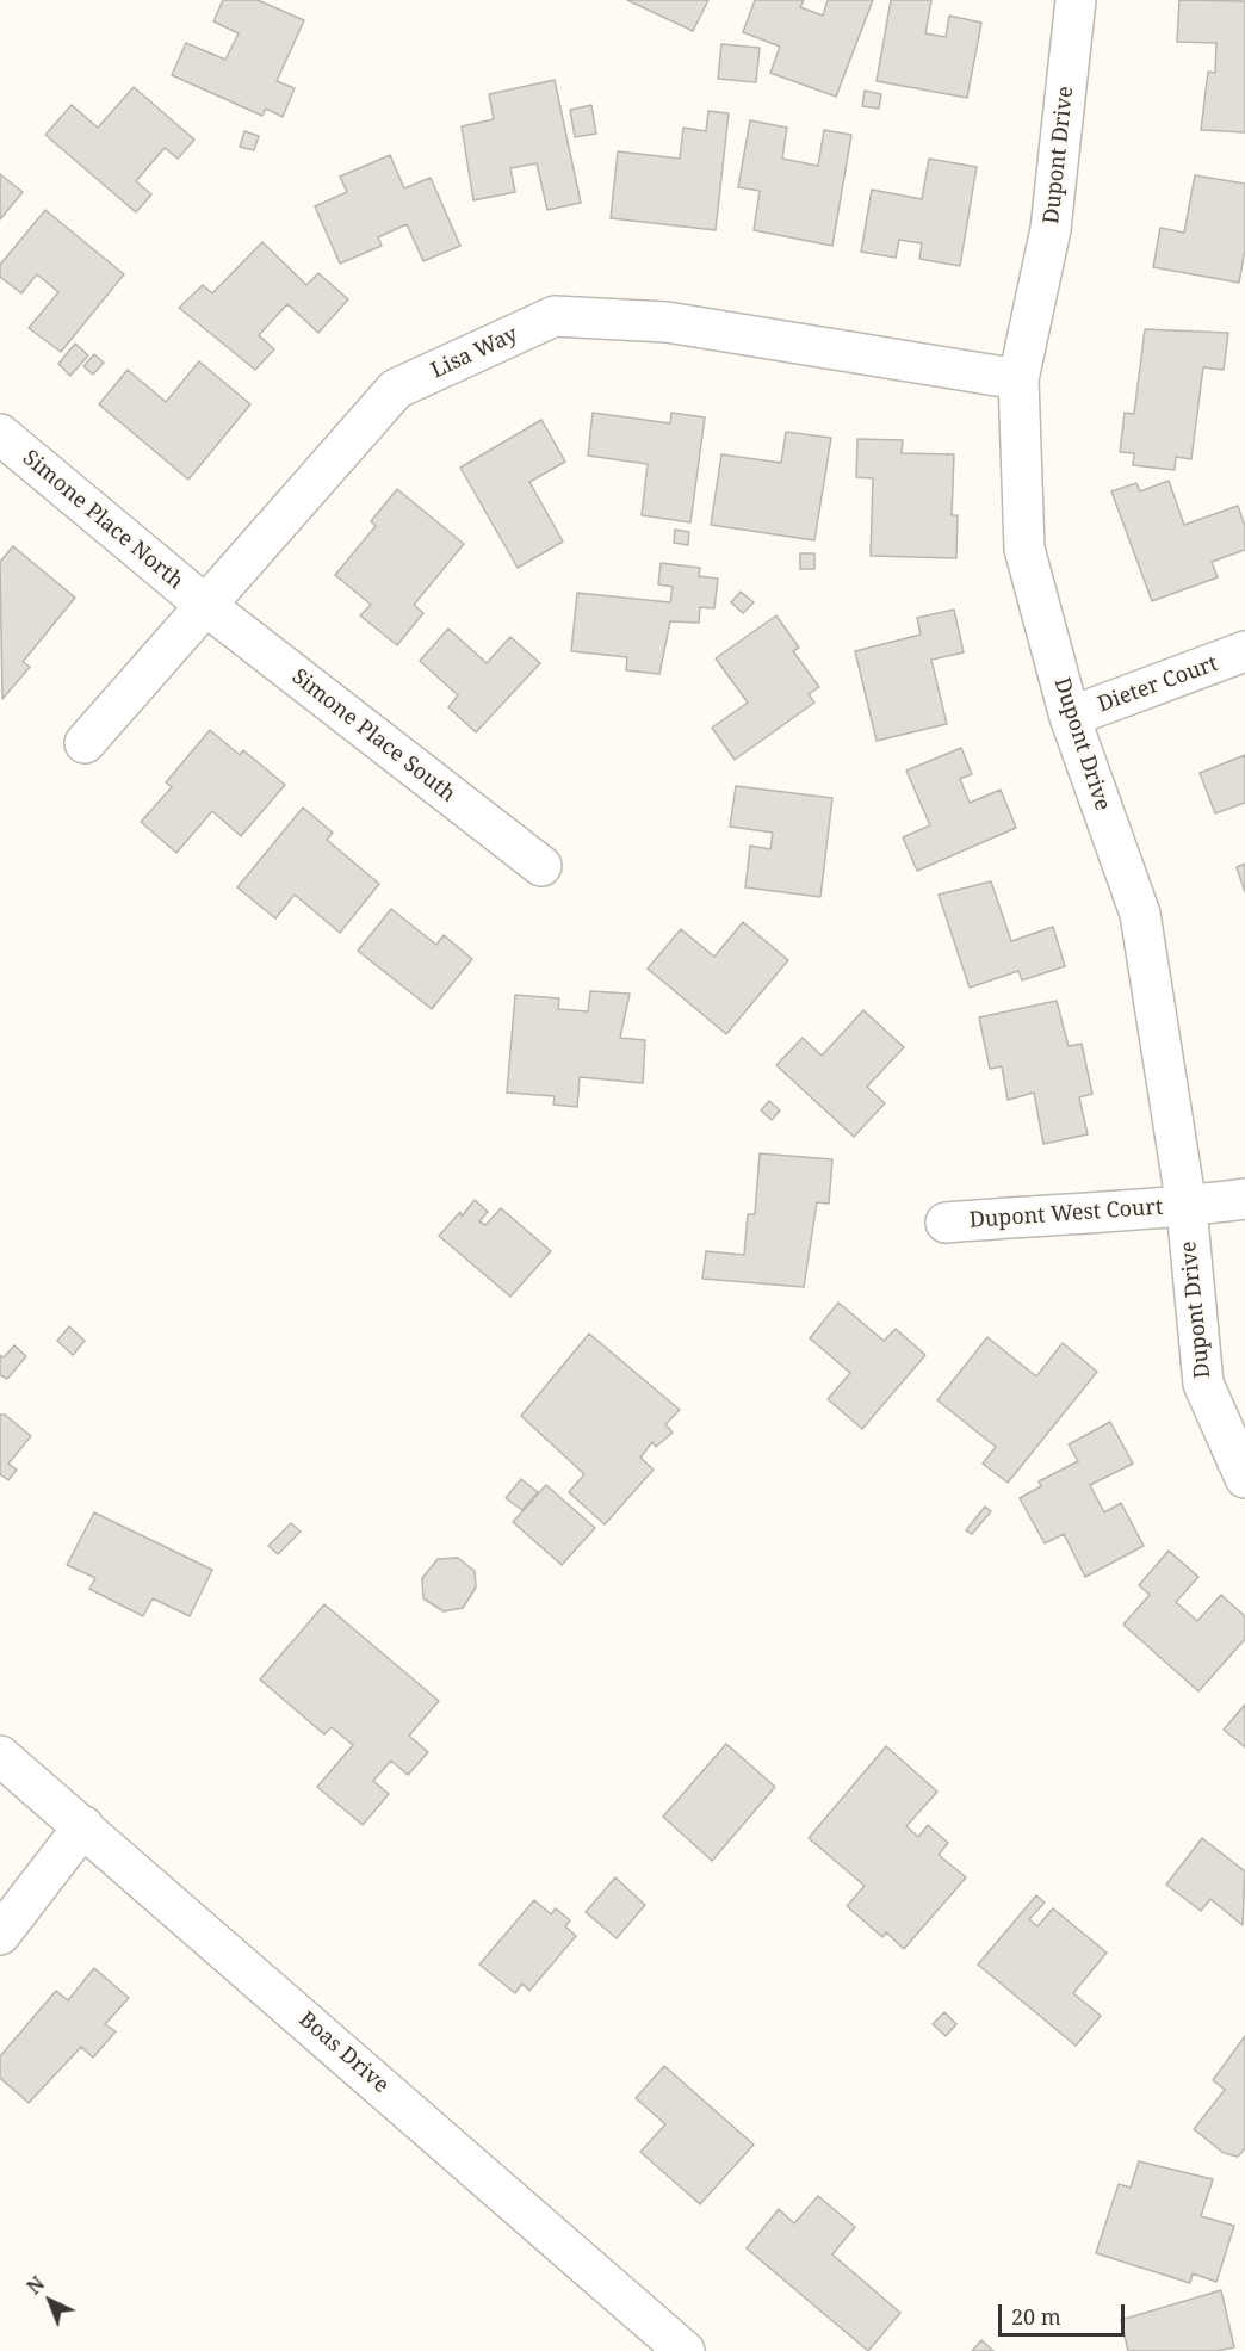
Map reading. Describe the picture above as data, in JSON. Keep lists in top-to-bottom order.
{
  "streets": {
    "street": [
      "Dupont Drive",
      "Lisa Way",
      "Simone Place North",
      "Dieter Court",
      "Simone Place South",
      "Dupont West Court",
      "Boas Drive"
    ]
  },
  "crossings": [
    ["Dupont Drive", "Lisa Way"],
    ["Dupont Drive", "Dieter Court"],
    ["Dupont Drive", "Dupont West Court"],
    ["Lisa Way", "Simone Place North"],
    ["Lisa Way", "Simone Place South"],
    ["Simone Place North", "Simone Place South"]
  ],
  "scale_bar": "20 m",
  "north": "top left"
}
